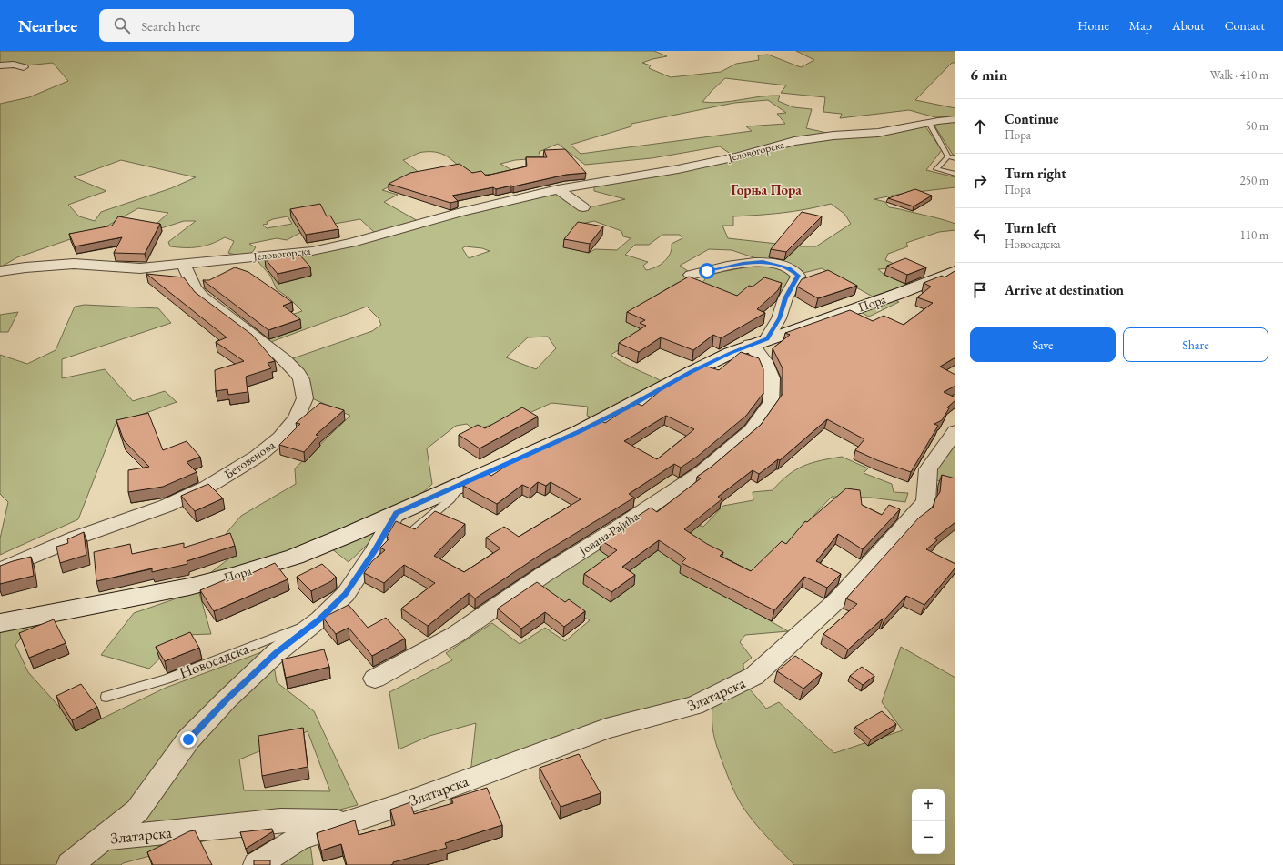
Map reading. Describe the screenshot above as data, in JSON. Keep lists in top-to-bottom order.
{
  "streets": {
    "street": [
      "Јеловогорска",
      "Пора",
      "Бетовенова",
      "Јована Рајића",
      "Новосадска",
      "Златарска"
    ]
  },
  "crossings": [
    ["Јеловогорска", "Бетовенова"],
    ["Пора", "Јована Рајића"],
    ["Пора", "Новосадска"],
    ["Новосадска", "Златарска"]
  ],
  "districts": ["Горња Пора"],
  "page": {
    "header": "Nearbee",
    "search": "Search here",
    "nav": [
      "Home",
      "Map",
      "About",
      "Contact"
    ],
    "heading": ["6 min", "Walk · 410 m"],
    "list": [
      ["Continue", "Пора", "50 m"],
      ["Turn right", "Пора", "250 m"],
      ["Turn left", "Новосадска", "110 m"],
      "Arrive at destination"
    ],
    "buttons": ["Save", "Share"],
    "map_buttons": ["+", "−"]
  }
}
